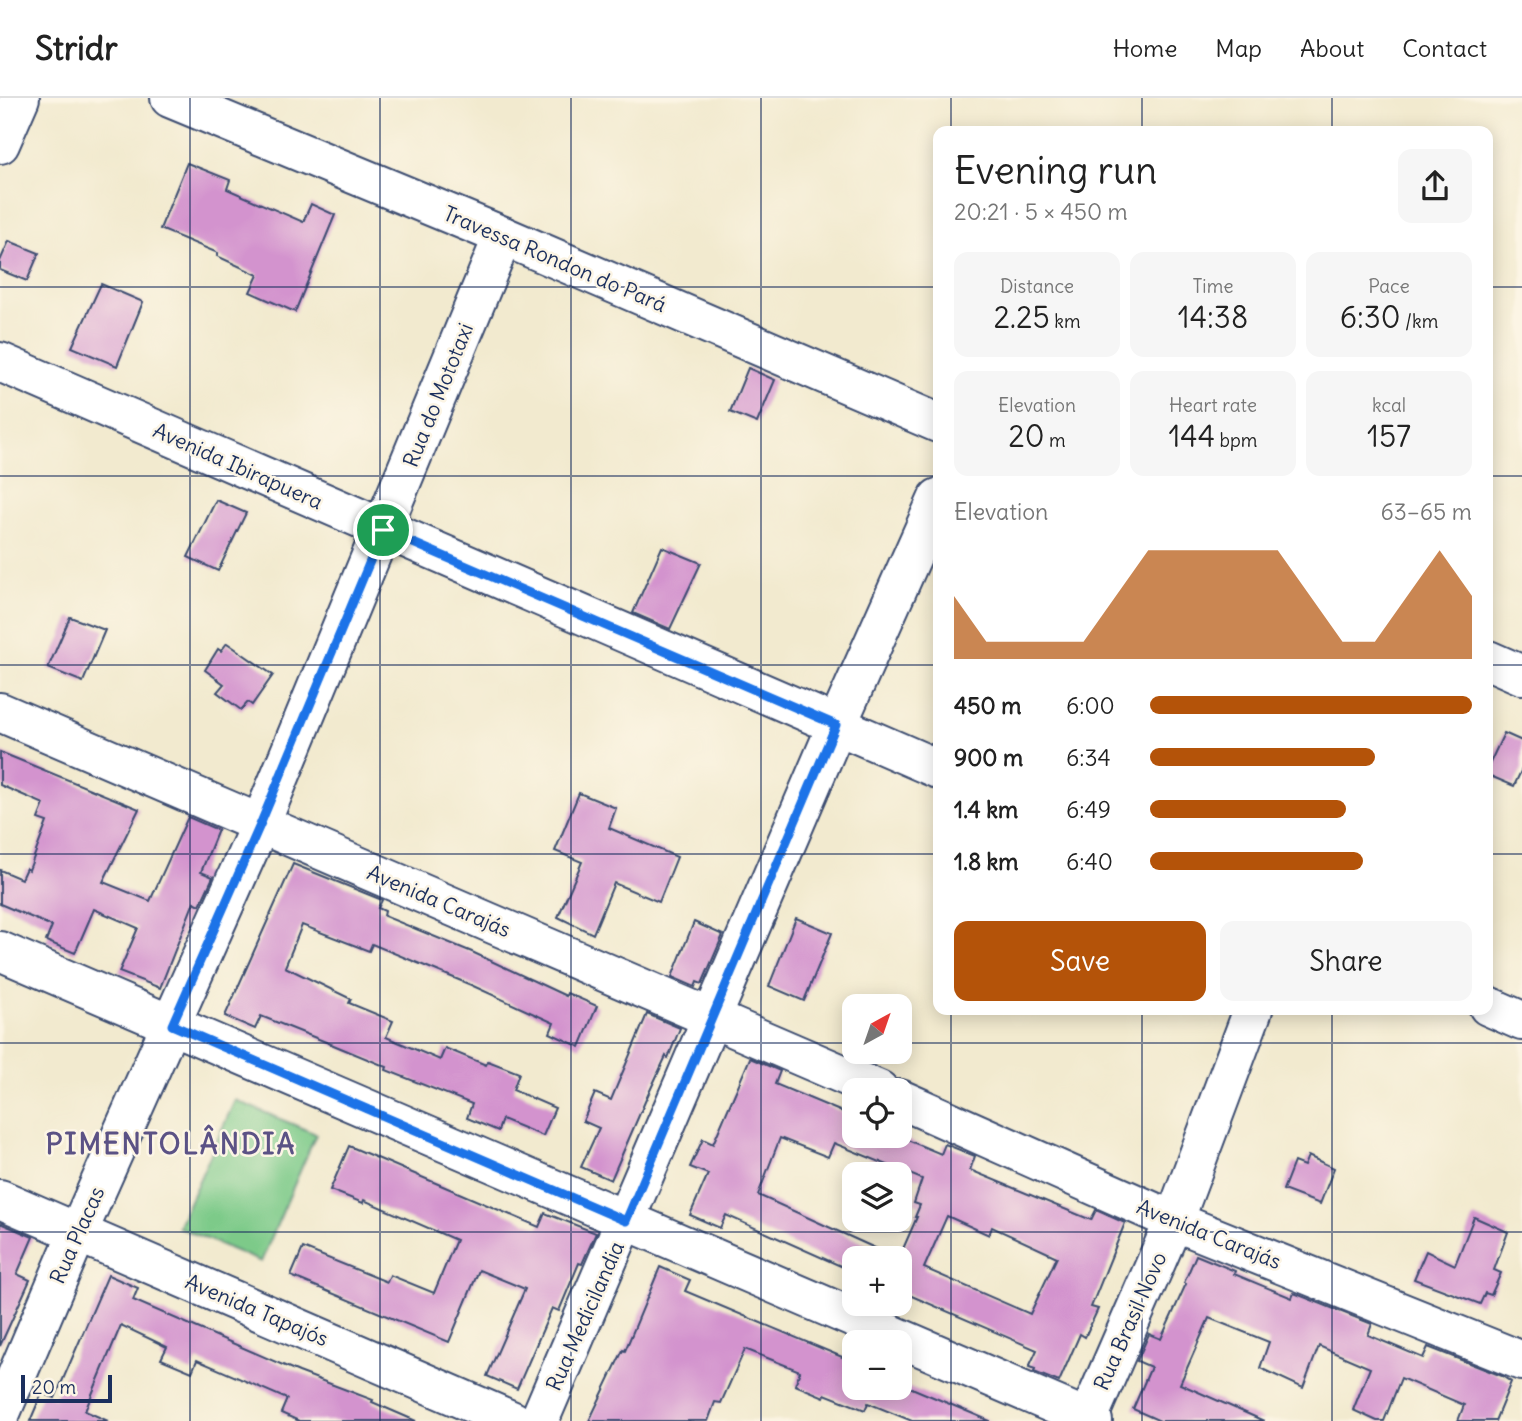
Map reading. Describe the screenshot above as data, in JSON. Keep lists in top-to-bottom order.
{
  "streets": {
    "street": [
      "Travessa Rondon do Pará",
      "Rua do Mototaxi",
      "Avenida Ibirapuera",
      "Avenida Carajás",
      "Rua Placas",
      "Avenida Tapajós",
      "Rua Medicilandia",
      "Rua Brasil Novo"
    ]
  },
  "crossings": [
    ["Travessa Rondon do Pará", "Rua do Mototaxi"],
    ["Rua do Mototaxi", "Avenida Ibirapuera"],
    ["Rua do Mototaxi", "Avenida Carajás"],
    ["Rua do Mototaxi", "Rua Placas"],
    ["Avenida Ibirapuera", "Rua Medicilandia"],
    ["Avenida Carajás", "Rua Placas"],
    ["Avenida Carajás", "Rua Medicilandia"],
    ["Avenida Carajás", "Rua Brasil Novo"],
    ["Rua Placas", "Avenida Tapajós"]
  ],
  "districts": ["PIMENTOLÂNDIA"],
  "scale_bar": "20 m",
  "north": "top right",
  "page": {
    "header": "Stridr",
    "nav": [
      "Home",
      "Map",
      "About",
      "Contact"
    ],
    "heading": ["Evening run", "20:21 · 5 × 450 m"],
    "stats": [
      ["Distance", "2.25 km"],
      ["Time", "14:38"],
      ["Pace", "6:30 /km"],
      ["Elevation", "20 m"],
      ["Heart rate", "144 bpm"],
      ["kcal", "157"]
    ],
    "chart": ["Elevation", "63–65 m"],
    "list": [
      {
        "name": "450 m",
        "note": "6:00"
      },
      {
        "name": "900 m",
        "note": "6:34"
      },
      {
        "name": "1.4 km",
        "note": "6:49"
      },
      {
        "name": "1.8 km",
        "note": "6:40"
      }
    ],
    "buttons": ["Save", "Share"],
    "map_buttons": ["+", "−"],
    "scale": "20 m"
  }
}
